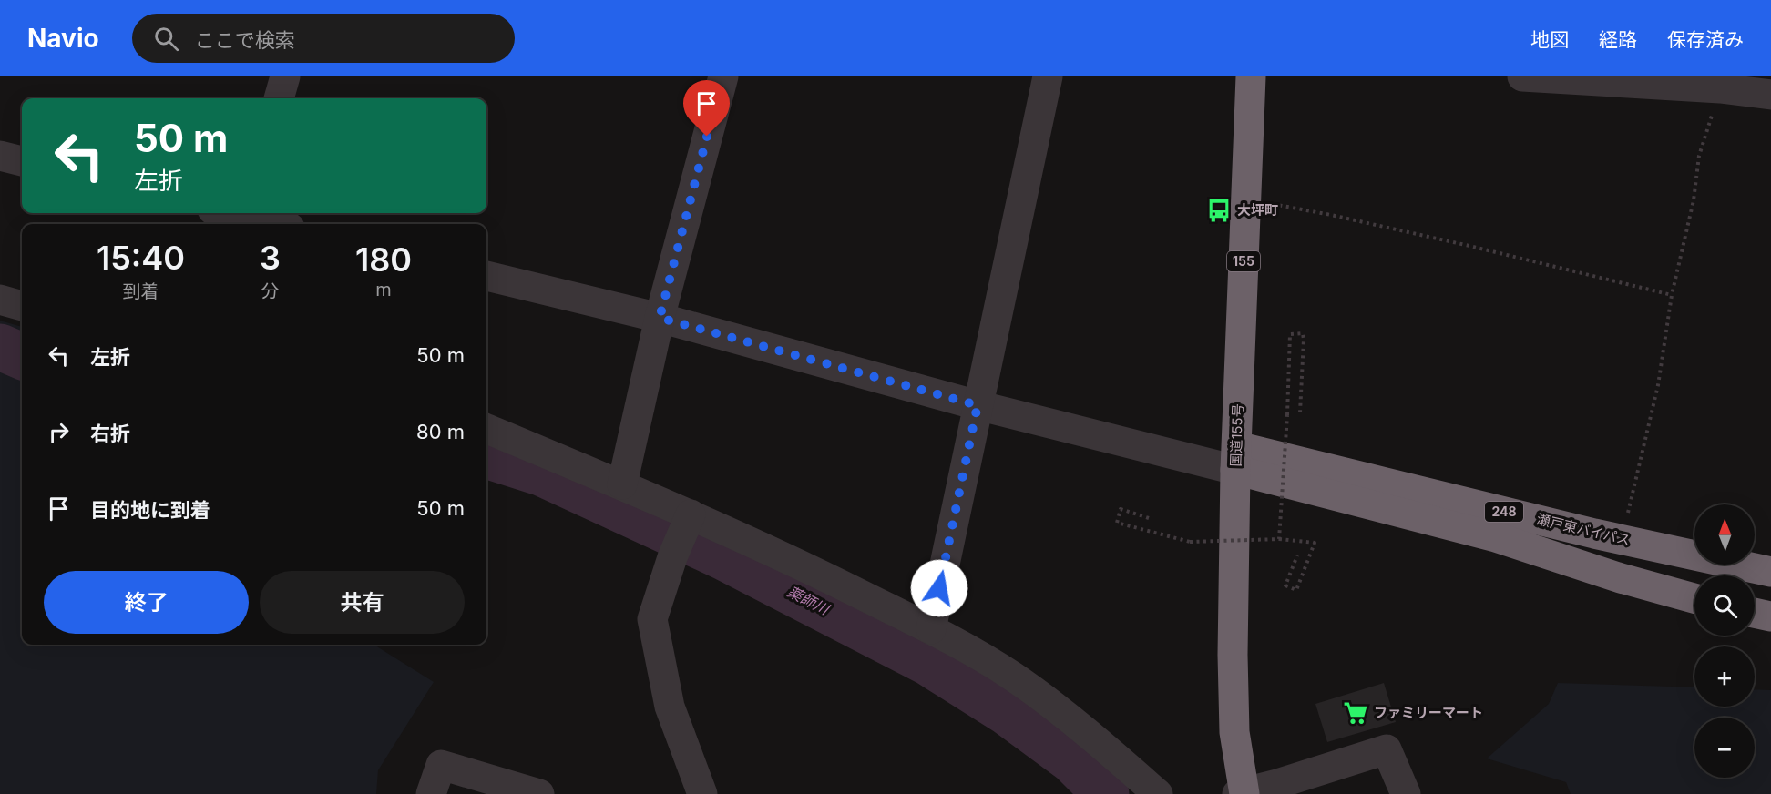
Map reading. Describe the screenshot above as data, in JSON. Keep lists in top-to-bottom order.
{
  "streets": {
    "highway": [
      "155",
      "国道155号",
      "248",
      "瀬戸東バイパス"
    ]
  },
  "crossings": [
    ["国道155号", "248"],
    ["国道155号", "瀬戸東バイパス"],
    ["248", "瀬戸東バイパス"]
  ],
  "water": ["薬師川"],
  "places": {
    "bus stop": ["大坪町"],
    "supermarket": ["ファミリーマート"]
  },
  "north": "top",
  "page": {
    "header": "Navio",
    "search": "ここで検索",
    "nav": ["地図", "経路", "保存済み"],
    "turn": ["50 m", "左折"],
    "eta": [
      "15:40",
      "到着",
      "3",
      "分",
      "180",
      "m"
    ],
    "list": [
      {
        "name": "左折",
        "value": "50 m"
      },
      {
        "name": "右折",
        "value": "80 m"
      },
      {
        "name": "目的地に到着",
        "value": "50 m"
      }
    ],
    "map_buttons": ["+", "−"],
    "buttons": ["終了", "共有"]
  }
}
